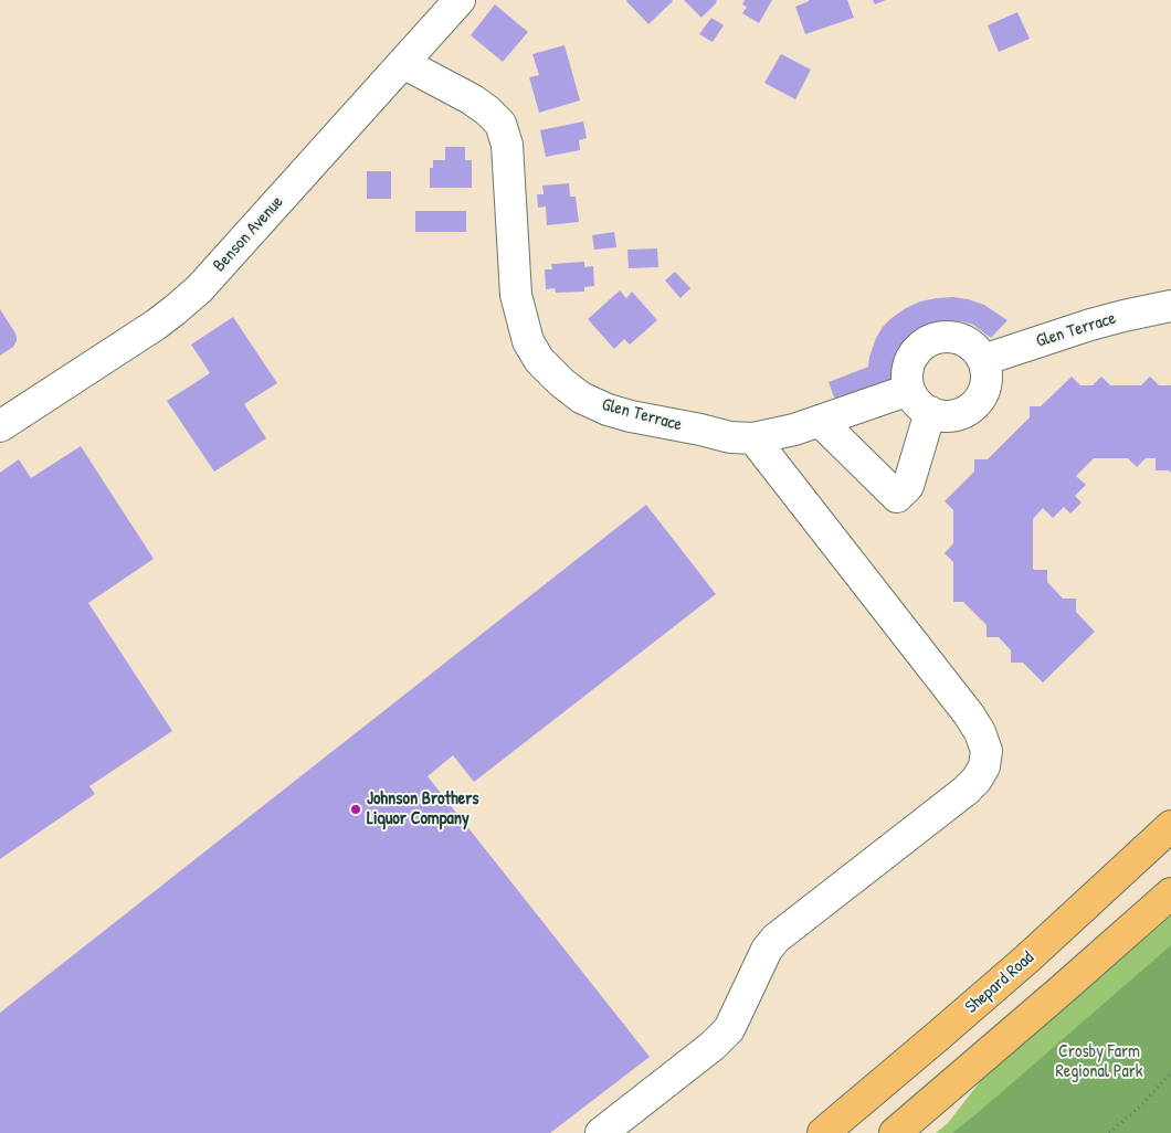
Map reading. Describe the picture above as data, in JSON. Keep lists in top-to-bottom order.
{
  "streets": {
    "highway": ["Shepard Road"],
    "street": ["Benson Avenue", "Glen Terrace"]
  },
  "crossings": [
    ["Benson Avenue", "Glen Terrace"]
  ],
  "parks": ["Crosby Farm Regional Park"],
  "places": ["Johnson Brothers Liquor Company"]
}
